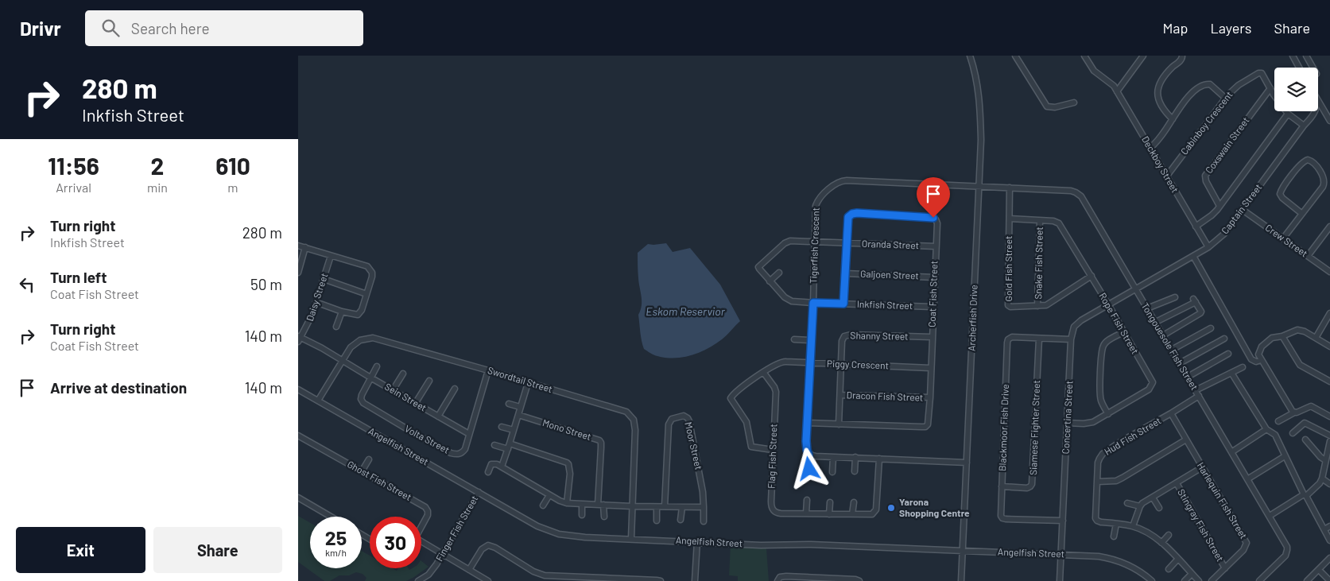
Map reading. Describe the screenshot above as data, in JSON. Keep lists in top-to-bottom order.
{
  "streets": {
    "street": [
      "Cabinboy Crescent",
      "Coxswain Street",
      "Deckboy Street",
      "Captain Street",
      "Crew Street",
      "Oranda Street",
      "Tigerfish Crescent",
      "Snake Fish Street",
      "Gold Fish Street",
      "Galjoen Street",
      "Coat Fish Street",
      "Daisy Street",
      "Inkfish Street",
      "Archerfish Drive",
      "Rope Fish Street",
      "Shanny Street",
      "Tongouesole Fish Street",
      "Piggy Crescent",
      "Swordtail Street",
      "Dracon Fish Street",
      "Sein Street",
      "Concertina Street",
      "Blackmoor Fish Drive",
      "Siamese Fighter Street",
      "Mono Street",
      "Hud Fish Street",
      "Volta Street",
      "Moor Street",
      "Angelfish Street",
      "Flag Fish Street",
      "Ghost Fish Street",
      "Harlequin Fish Street",
      "Stingray Fish Street",
      "Finger Fish Street"
    ]
  },
  "crossings": [
    ["Cabinboy Crescent", "Coxswain Street"],
    ["Cabinboy Crescent", "Deckboy Street"],
    ["Deckboy Street", "Captain Street"],
    ["Captain Street", "Crew Street"],
    ["Captain Street", "Tongouesole Fish Street"],
    ["Captain Street", "Concertina Street"],
    ["Oranda Street", "Tigerfish Crescent"],
    ["Oranda Street", "Coat Fish Street"],
    ["Oranda Street", "Inkfish Street"],
    ["Tigerfish Crescent", "Coat Fish Street"],
    ["Tigerfish Crescent", "Inkfish Street"],
    ["Tigerfish Crescent", "Archerfish Drive"],
    ["Tigerfish Crescent", "Tongouesole Fish Street"],
    ["Tigerfish Crescent", "Piggy Crescent"],
    ["Snake Fish Street", "Gold Fish Street"],
    ["Snake Fish Street", "Rope Fish Street"],
    ["Gold Fish Street", "Rope Fish Street"],
    ["Gold Fish Street", "Tongouesole Fish Street"],
    ["Galjoen Street", "Coat Fish Street"],
    ["Coat Fish Street", "Inkfish Street"],
    ["Coat Fish Street", "Shanny Street"],
    ["Coat Fish Street", "Piggy Crescent"],
    ["Coat Fish Street", "Dracon Fish Street"],
    ["Daisy Street", "Sein Street"],
    ["Archerfish Drive", "Tongouesole Fish Street"],
    ["Archerfish Drive", "Angelfish Street"],
    ["Rope Fish Street", "Concertina Street"],
    ["Shanny Street", "Piggy Crescent"],
    ["Shanny Street", "Dracon Fish Street"],
    ["Tongouesole Fish Street", "Concertina Street"],
    ["Tongouesole Fish Street", "Hud Fish Street"],
    ["Piggy Crescent", "Flag Fish Street"],
    ["Swordtail Street", "Sein Street"],
    ["Swordtail Street", "Volta Street"],
    ["Swordtail Street", "Angelfish Street"],
    ["Sein Street", "Volta Street"],
    ["Concertina Street", "Blackmoor Fish Drive"],
    ["Concertina Street", "Angelfish Street"],
    ["Blackmoor Fish Drive", "Siamese Fighter Street"],
    ["Hud Fish Street", "Harlequin Fish Street"],
    ["Angelfish Street", "Finger Fish Street"],
    ["Harlequin Fish Street", "Stingray Fish Street"]
  ],
  "water": ["Eskom Reservior"],
  "places": ["Yarona Shopping Centre"],
  "page": {
    "header": "Drivr",
    "search": "Search here",
    "nav": ["Map", "Layers", "Share"],
    "turn": ["280 m", "Inkfish Street"],
    "eta": [
      "11:56",
      "Arrival",
      "2",
      "min",
      "610",
      "m"
    ],
    "list": [
      {
        "name": "Turn right",
        "note": "Inkfish Street",
        "value": "280 m"
      },
      {
        "name": "Turn left",
        "note": "Coat Fish Street",
        "value": "50 m"
      },
      {
        "name": "Turn right",
        "note": "Coat Fish Street",
        "value": "140 m"
      },
      {
        "name": "Arrive at destination",
        "value": "140 m"
      }
    ],
    "speed": "25 km/h",
    "limit": "30",
    "buttons": ["Exit", "Share"]
  }
}
